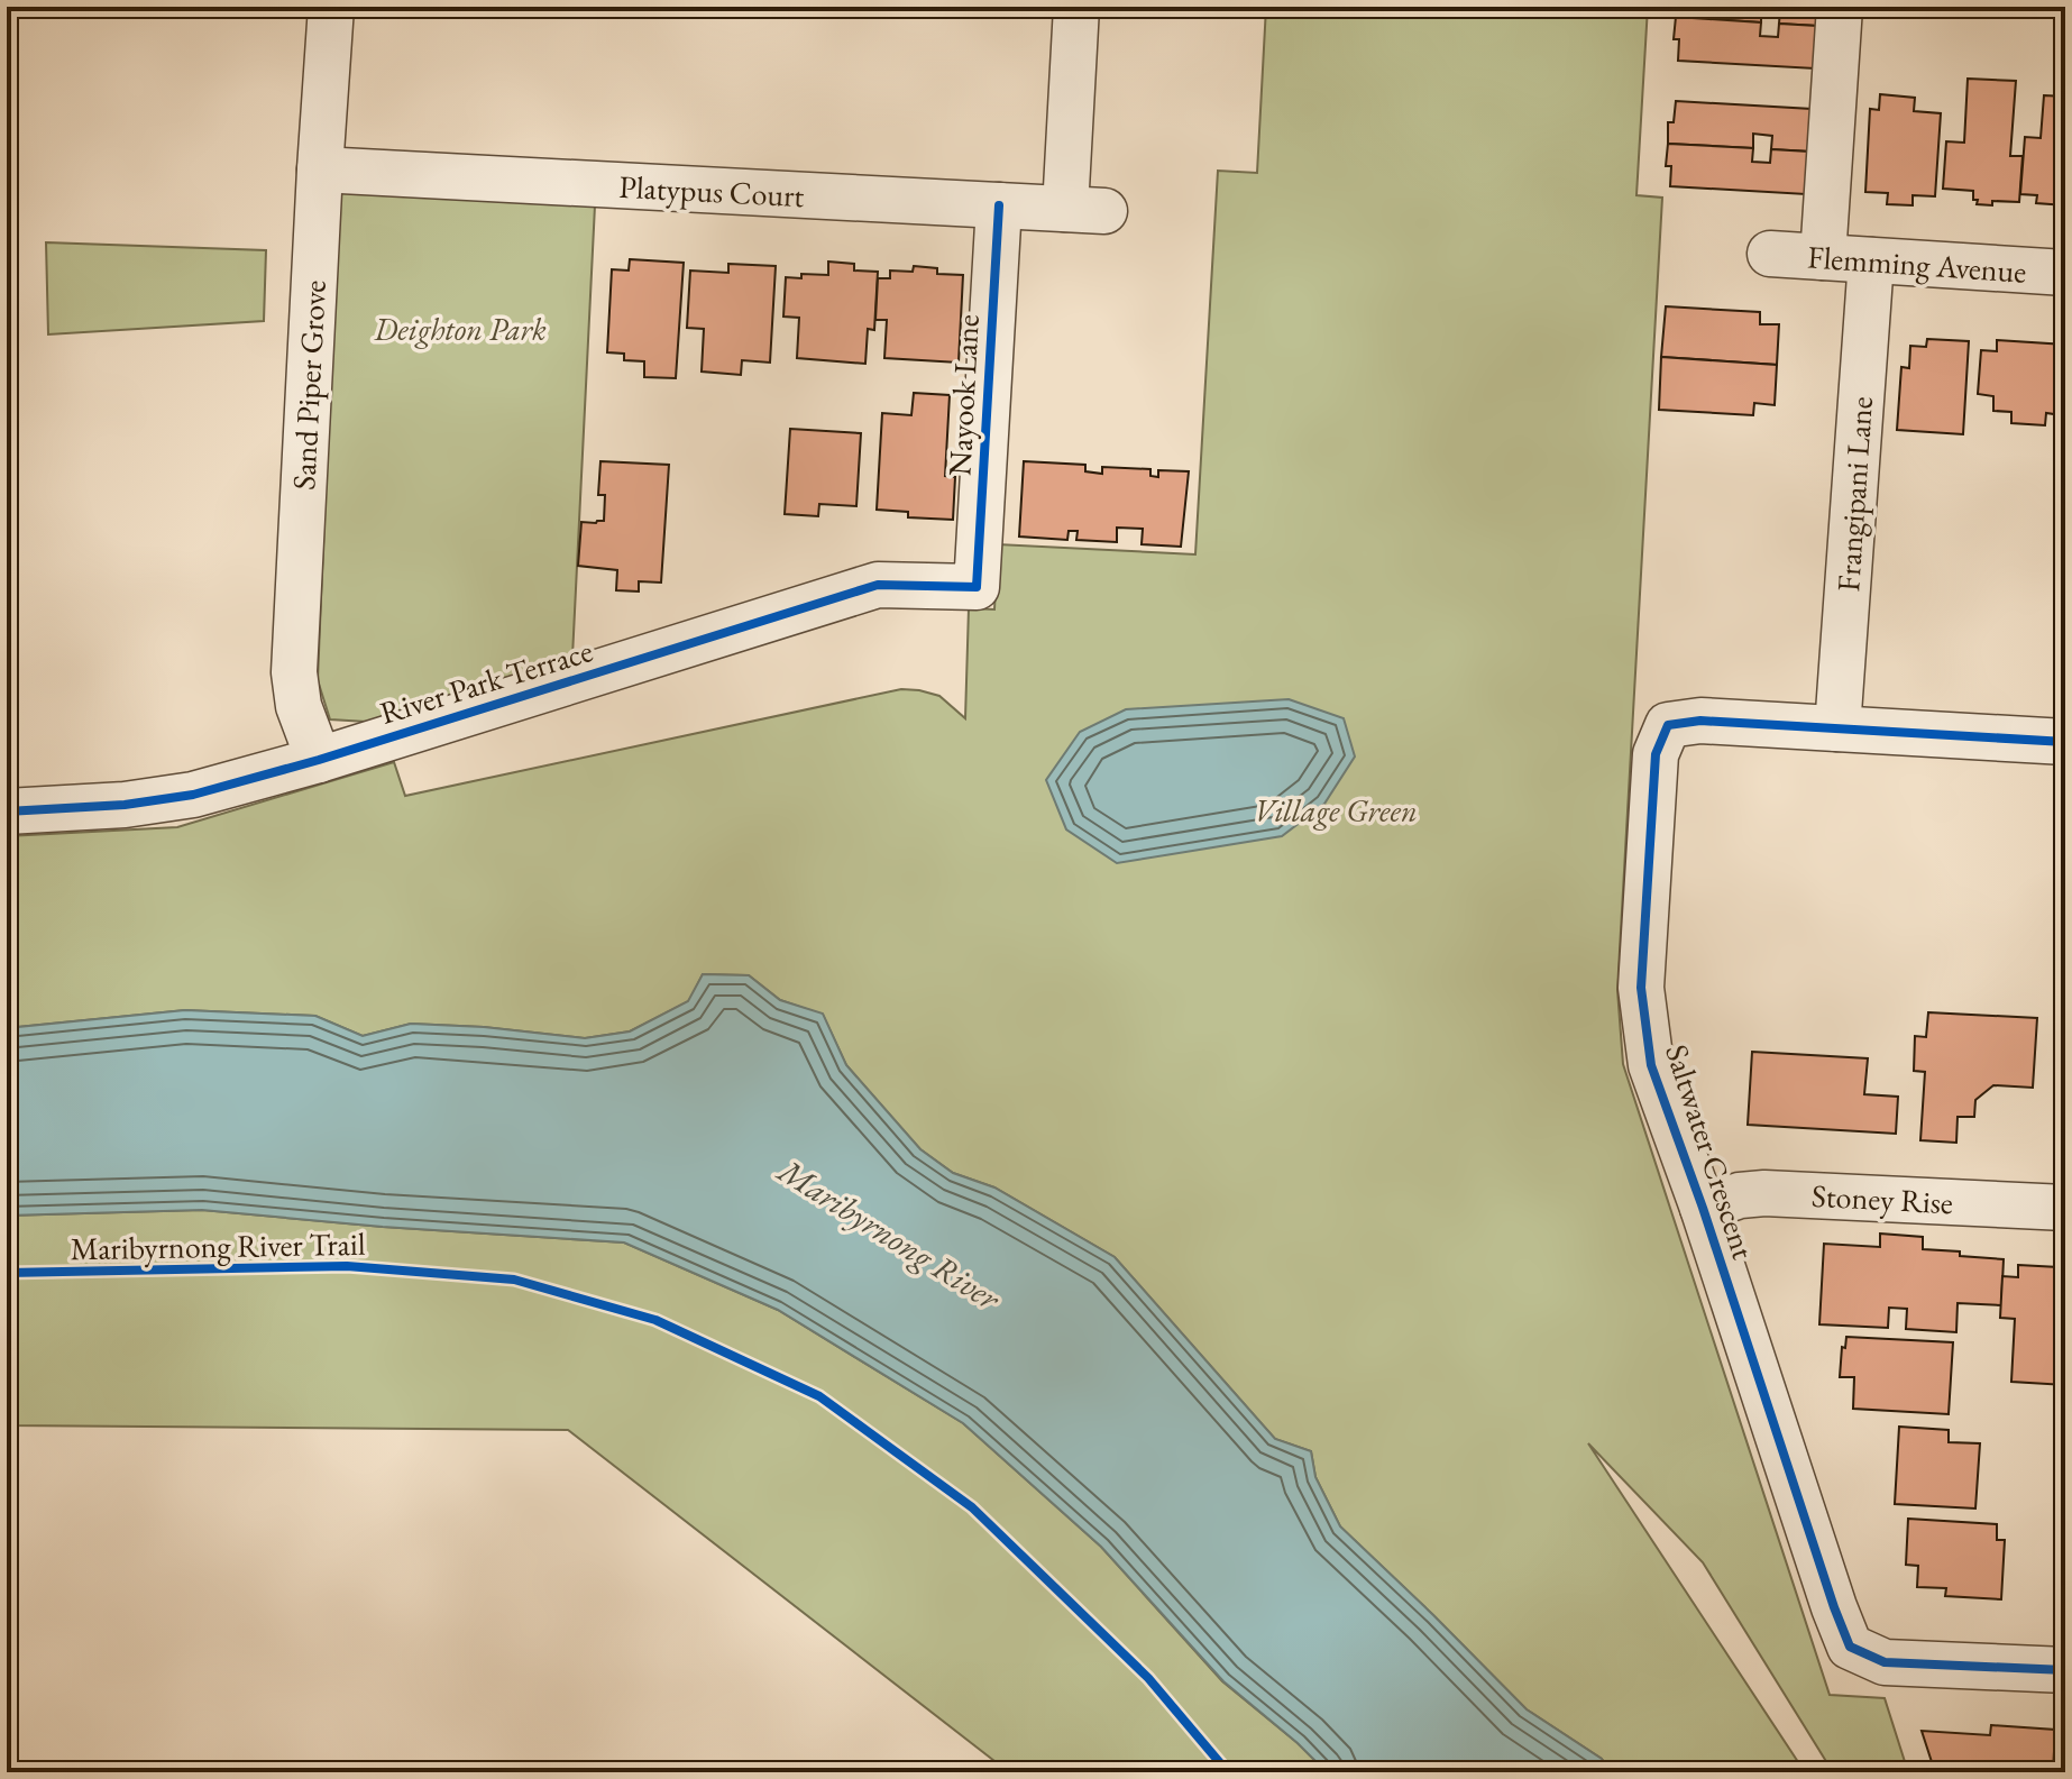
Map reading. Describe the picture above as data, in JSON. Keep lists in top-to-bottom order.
{
  "streets": {
    "street": [
      "Platypus Court",
      "Flemming Avenue",
      "Sand Piper Grove",
      "Nayook Lane",
      "Frangipani Lane",
      "River Park Terrace",
      "Saltwater Crescent",
      "Stoney Rise"
    ],
    "cycle path": ["Maribyrnong River Trail"]
  },
  "crossings": [
    ["Platypus Court", "Sand Piper Grove"],
    ["Platypus Court", "Nayook Lane"],
    ["Flemming Avenue", "Frangipani Lane"],
    ["Sand Piper Grove", "River Park Terrace"],
    ["Nayook Lane", "River Park Terrace"],
    ["Frangipani Lane", "Saltwater Crescent"],
    ["Saltwater Crescent", "Stoney Rise"]
  ],
  "water": ["Maribyrnong River"],
  "parks": ["Deighton Park", "Village Green"]
}
